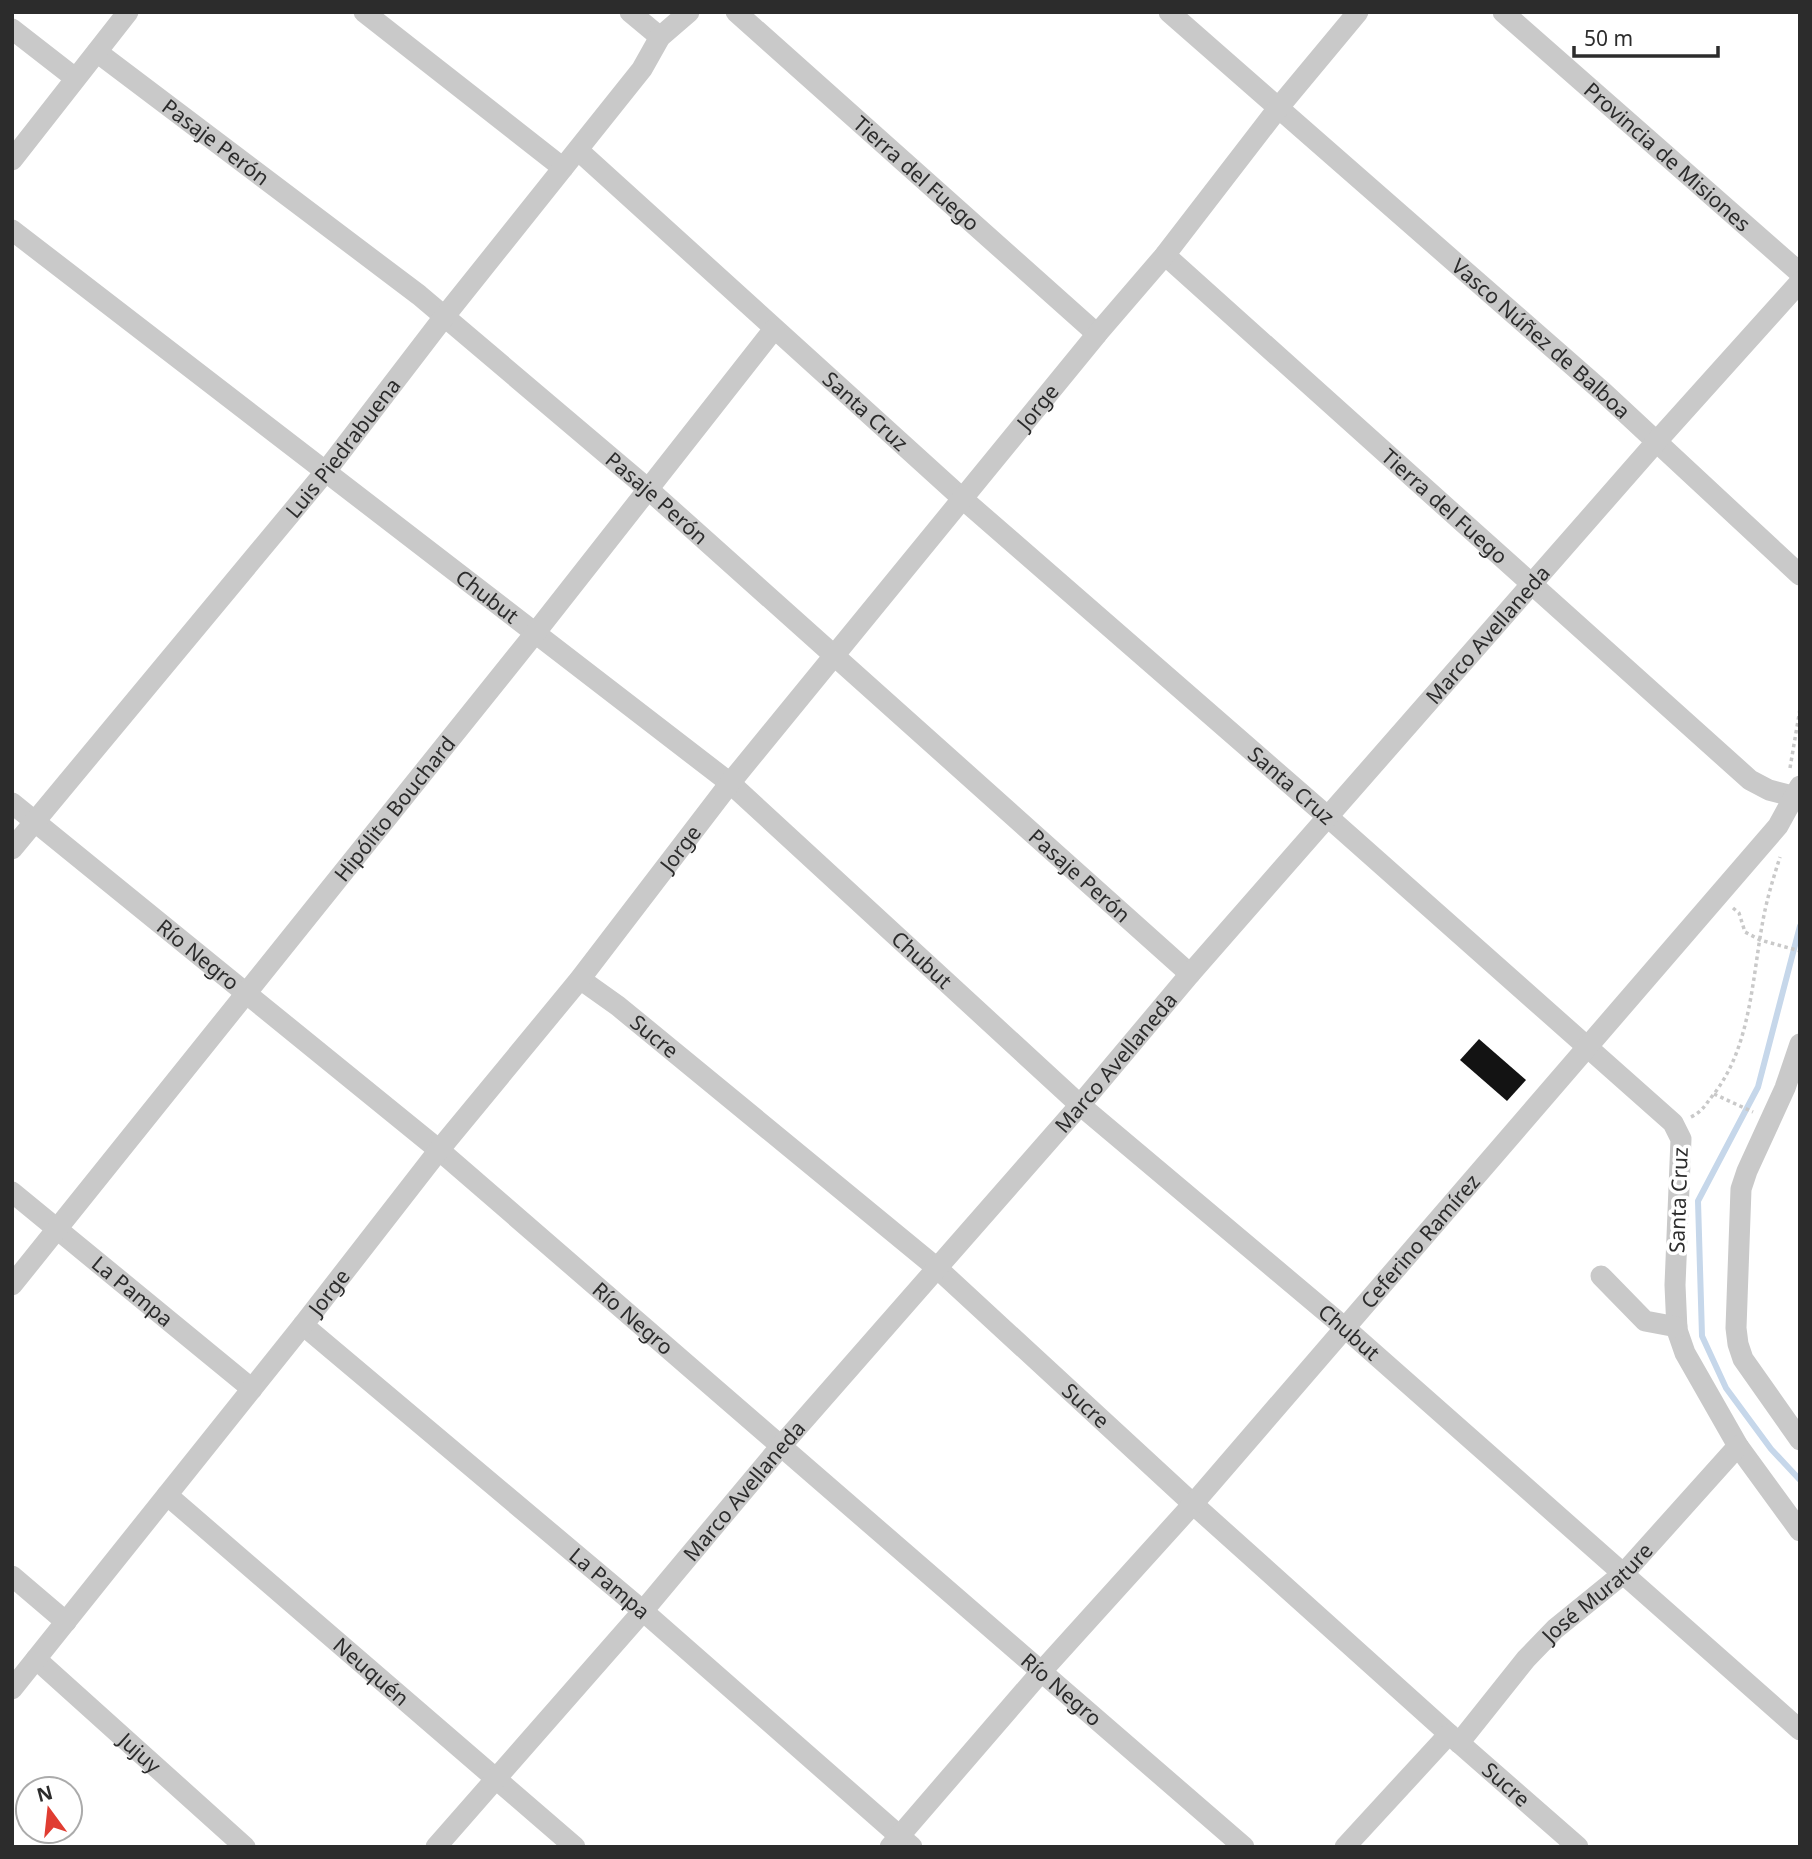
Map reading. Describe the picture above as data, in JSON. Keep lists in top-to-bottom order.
{
  "streets": {
    "street": [
      "Pasaje Perón",
      "Provincia de Misiones",
      "Tierra del Fuego",
      "Vasco Núñez de Balboa",
      "Jorge",
      "Santa Cruz",
      "Luis Piedrabuena",
      "Chubut",
      "Marco Avellaneda",
      "Hipólito Bouchard",
      "Río Negro",
      "Sucre",
      "Ceferino Ramírez",
      "La Pampa",
      "José Murature",
      "Neuquén",
      "Jujuy"
    ]
  },
  "crossings": [
    ["Pasaje Perón", "Jorge"],
    ["Pasaje Perón", "Luis Piedrabuena"],
    ["Pasaje Perón", "Marco Avellaneda"],
    ["Pasaje Perón", "Hipólito Bouchard"],
    ["Tierra del Fuego", "Jorge"],
    ["Tierra del Fuego", "Marco Avellaneda"],
    ["Tierra del Fuego", "Ceferino Ramírez"],
    ["Vasco Núñez de Balboa", "Jorge"],
    ["Vasco Núñez de Balboa", "Marco Avellaneda"],
    ["Jorge", "Santa Cruz"],
    ["Jorge", "Chubut"],
    ["Jorge", "Río Negro"],
    ["Jorge", "Sucre"],
    ["Jorge", "La Pampa"],
    ["Jorge", "Neuquén"],
    ["Jorge", "Jujuy"],
    ["Santa Cruz", "Luis Piedrabuena"],
    ["Santa Cruz", "Marco Avellaneda"],
    ["Santa Cruz", "Hipólito Bouchard"],
    ["Santa Cruz", "Ceferino Ramírez"],
    ["Santa Cruz", "José Murature"],
    ["Luis Piedrabuena", "Chubut"],
    ["Luis Piedrabuena", "Río Negro"],
    ["Chubut", "Marco Avellaneda"],
    ["Chubut", "Hipólito Bouchard"],
    ["Chubut", "Ceferino Ramírez"],
    ["Chubut", "José Murature"],
    ["Marco Avellaneda", "Río Negro"],
    ["Marco Avellaneda", "Sucre"],
    ["Marco Avellaneda", "La Pampa"],
    ["Marco Avellaneda", "Neuquén"],
    ["Hipólito Bouchard", "Río Negro"],
    ["Hipólito Bouchard", "La Pampa"],
    ["Río Negro", "Ceferino Ramírez"],
    ["Sucre", "Ceferino Ramírez"],
    ["Sucre", "José Murature"],
    ["Ceferino Ramírez", "La Pampa"]
  ],
  "scale_bar": "50 m",
  "north": "top"
}
